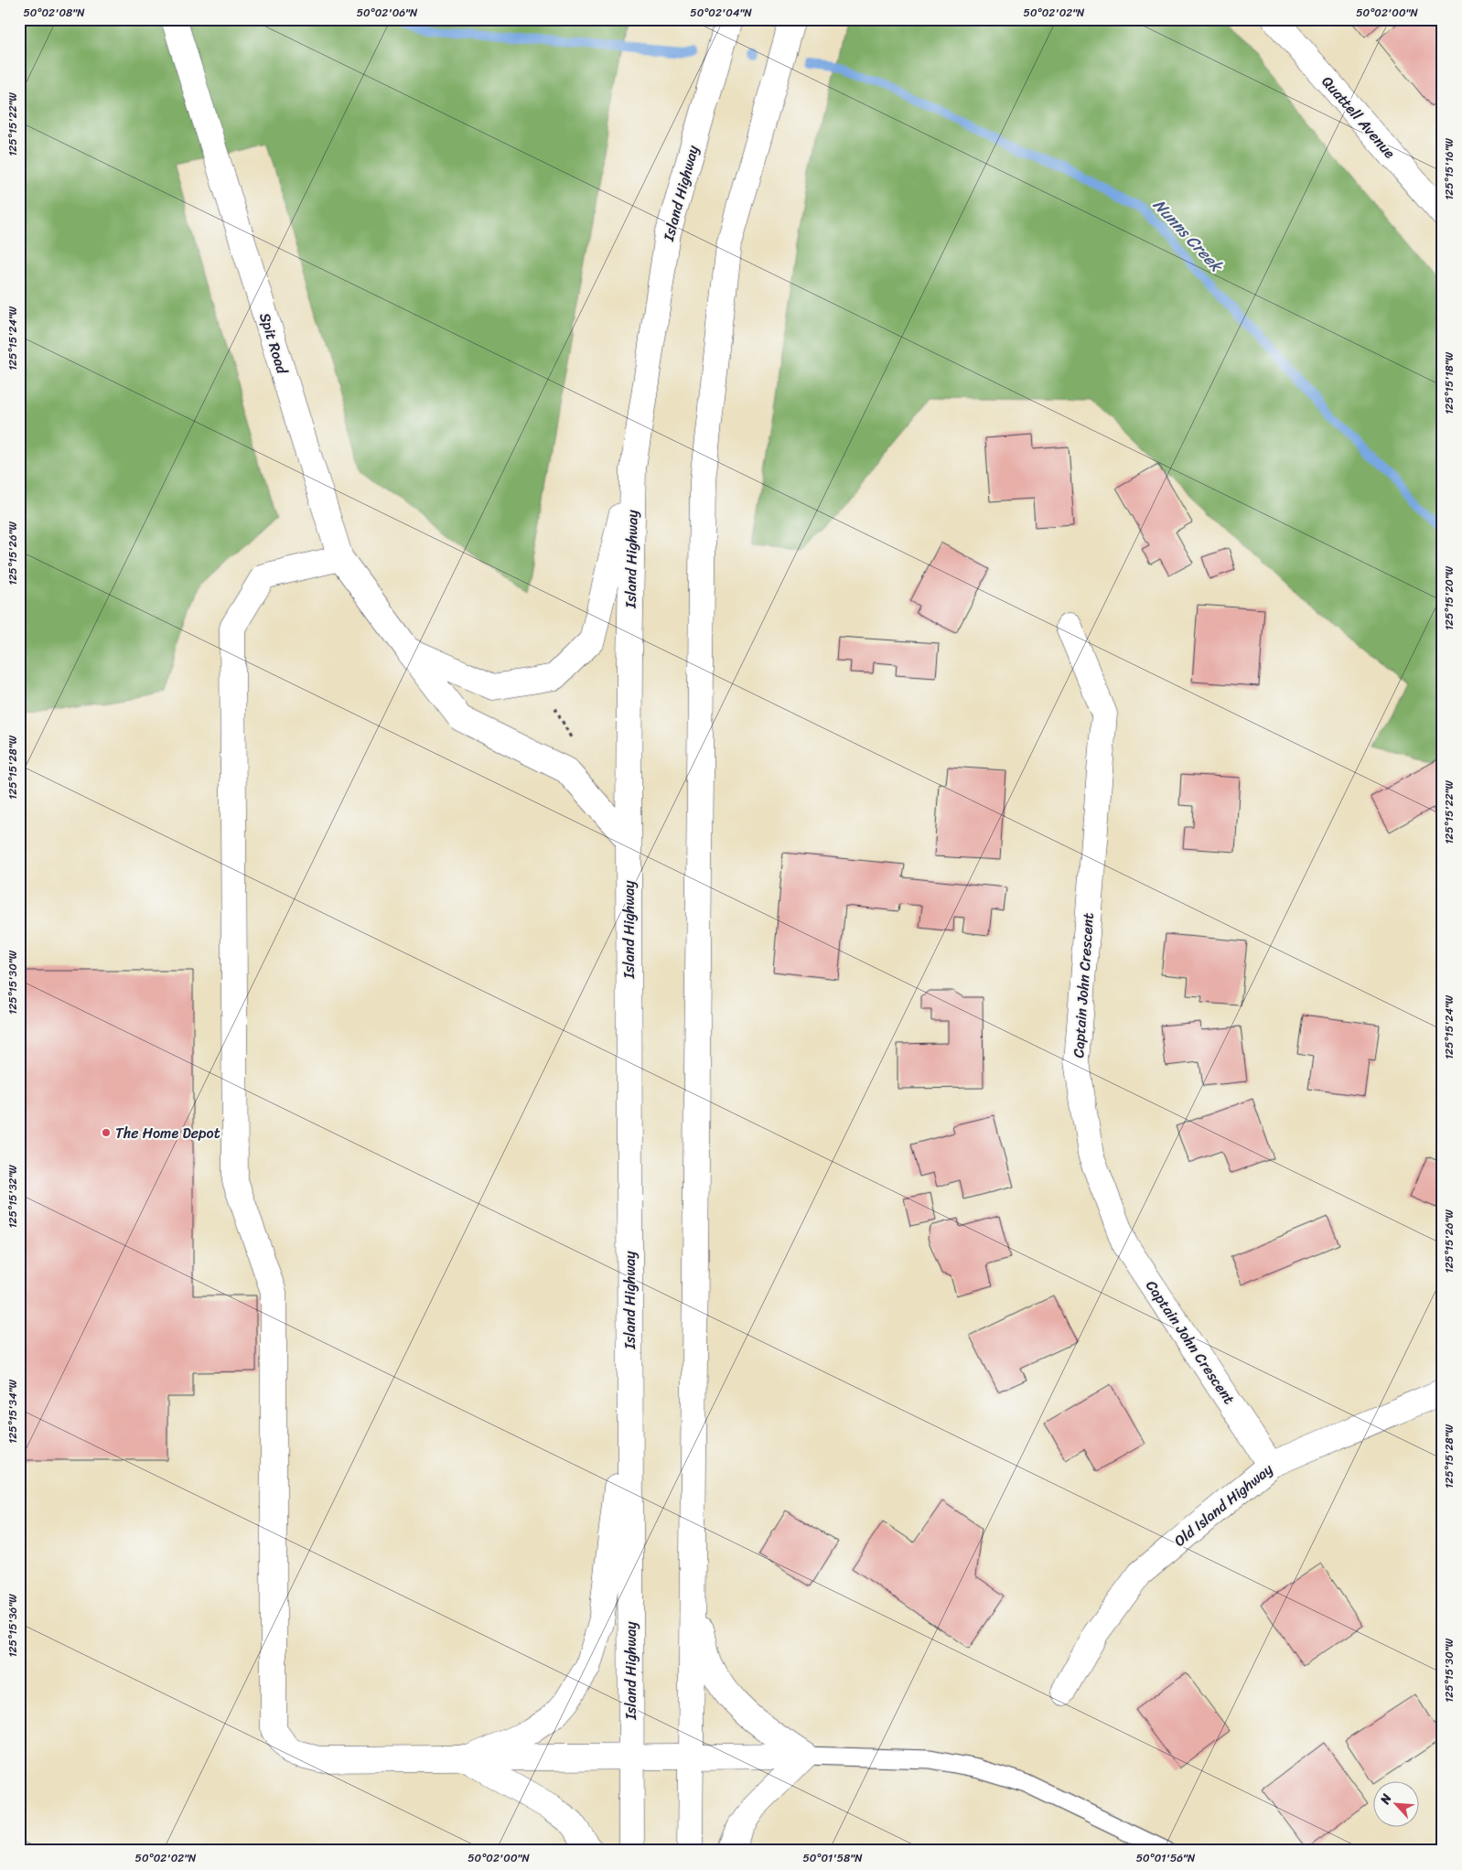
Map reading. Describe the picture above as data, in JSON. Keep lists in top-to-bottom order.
{
  "streets": {
    "main road": [
      "Quattell Avenue",
      "Island Highway",
      "Spit Road",
      "Captain John Crescent",
      "Old Island Highway"
    ]
  },
  "crossings": [
    ["Island Highway", "Spit Road"],
    ["Captain John Crescent", "Old Island Highway"]
  ],
  "water": ["Nunns Creek"],
  "places": ["The Home Depot"],
  "north": "top left",
  "coordinates": [
    "50°02'08\"N",
    "50°02'06\"N",
    "50°02'04\"N",
    "50°02'02\"N",
    "50°02'00\"N",
    "125°15'22\"W",
    "125°15'16\"W",
    "125°15'24\"W",
    "125°15'18\"W",
    "125°15'26\"W",
    "125°15'20\"W",
    "125°15'28\"W",
    "125°15'30\"W",
    "125°15'32\"W",
    "125°15'34\"W",
    "125°15'36\"W",
    "50°01'58\"N",
    "50°01'56\"N"
  ]
}
